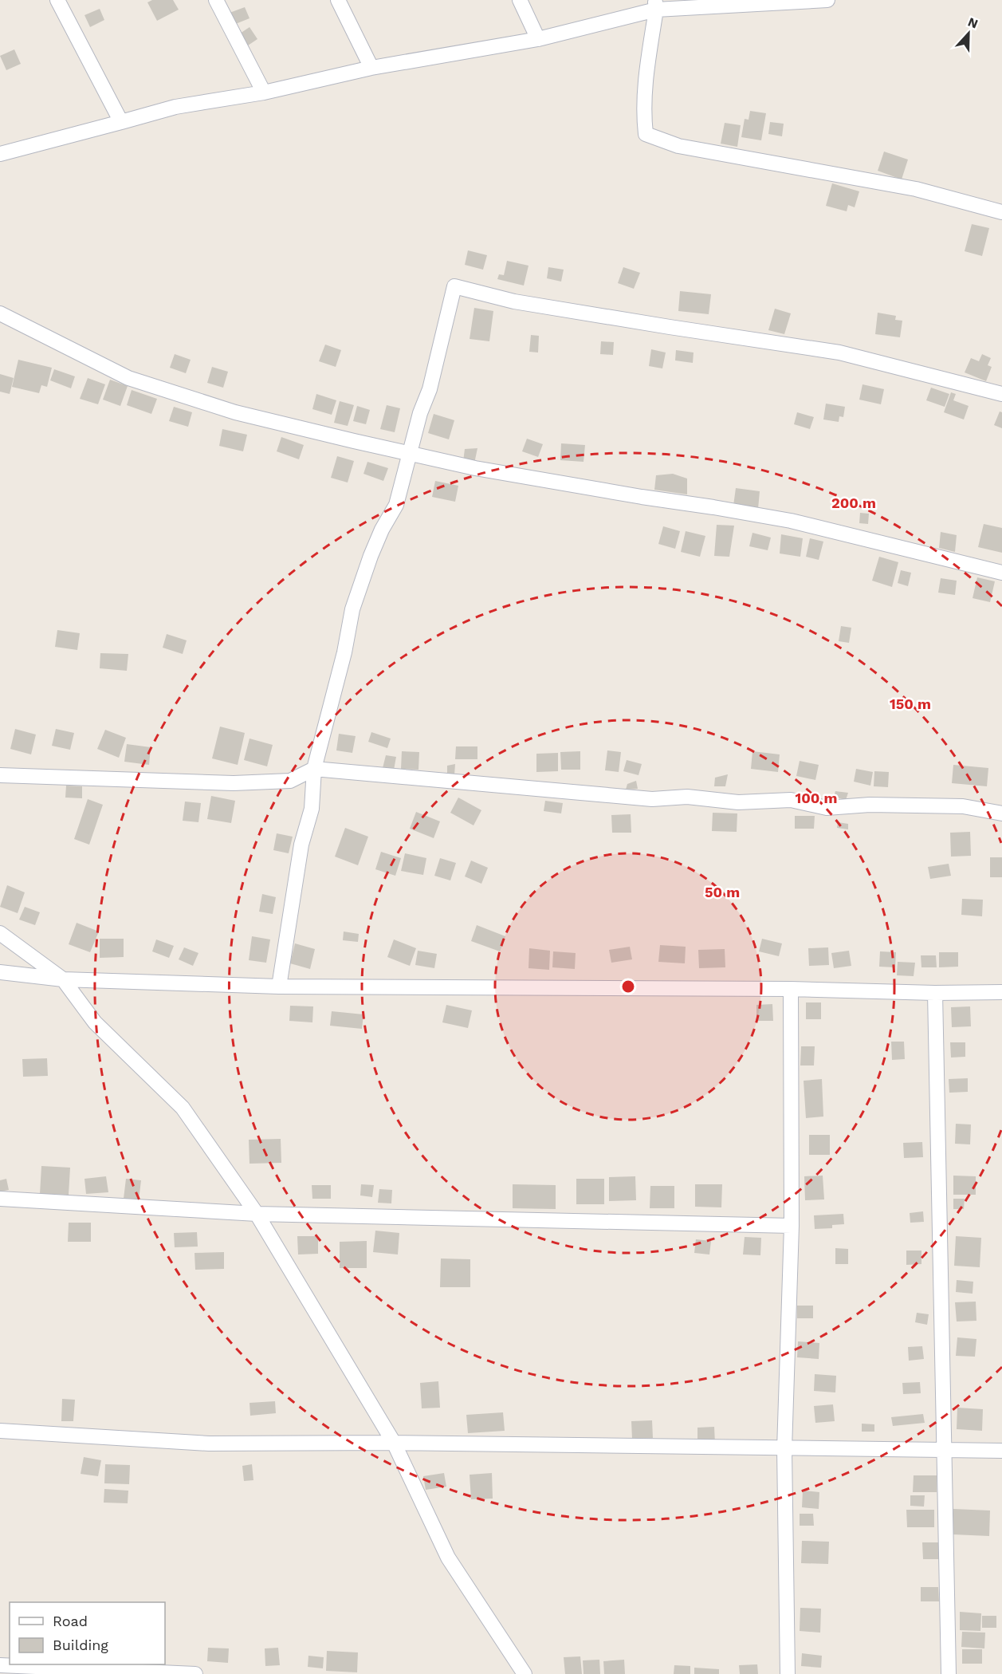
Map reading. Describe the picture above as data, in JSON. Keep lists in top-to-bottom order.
{
  "legend": ["Road", "Building"],
  "north": "top",
  "rings": [
    "200 m",
    "150 m",
    "100 m",
    "50 m"
  ]
}
